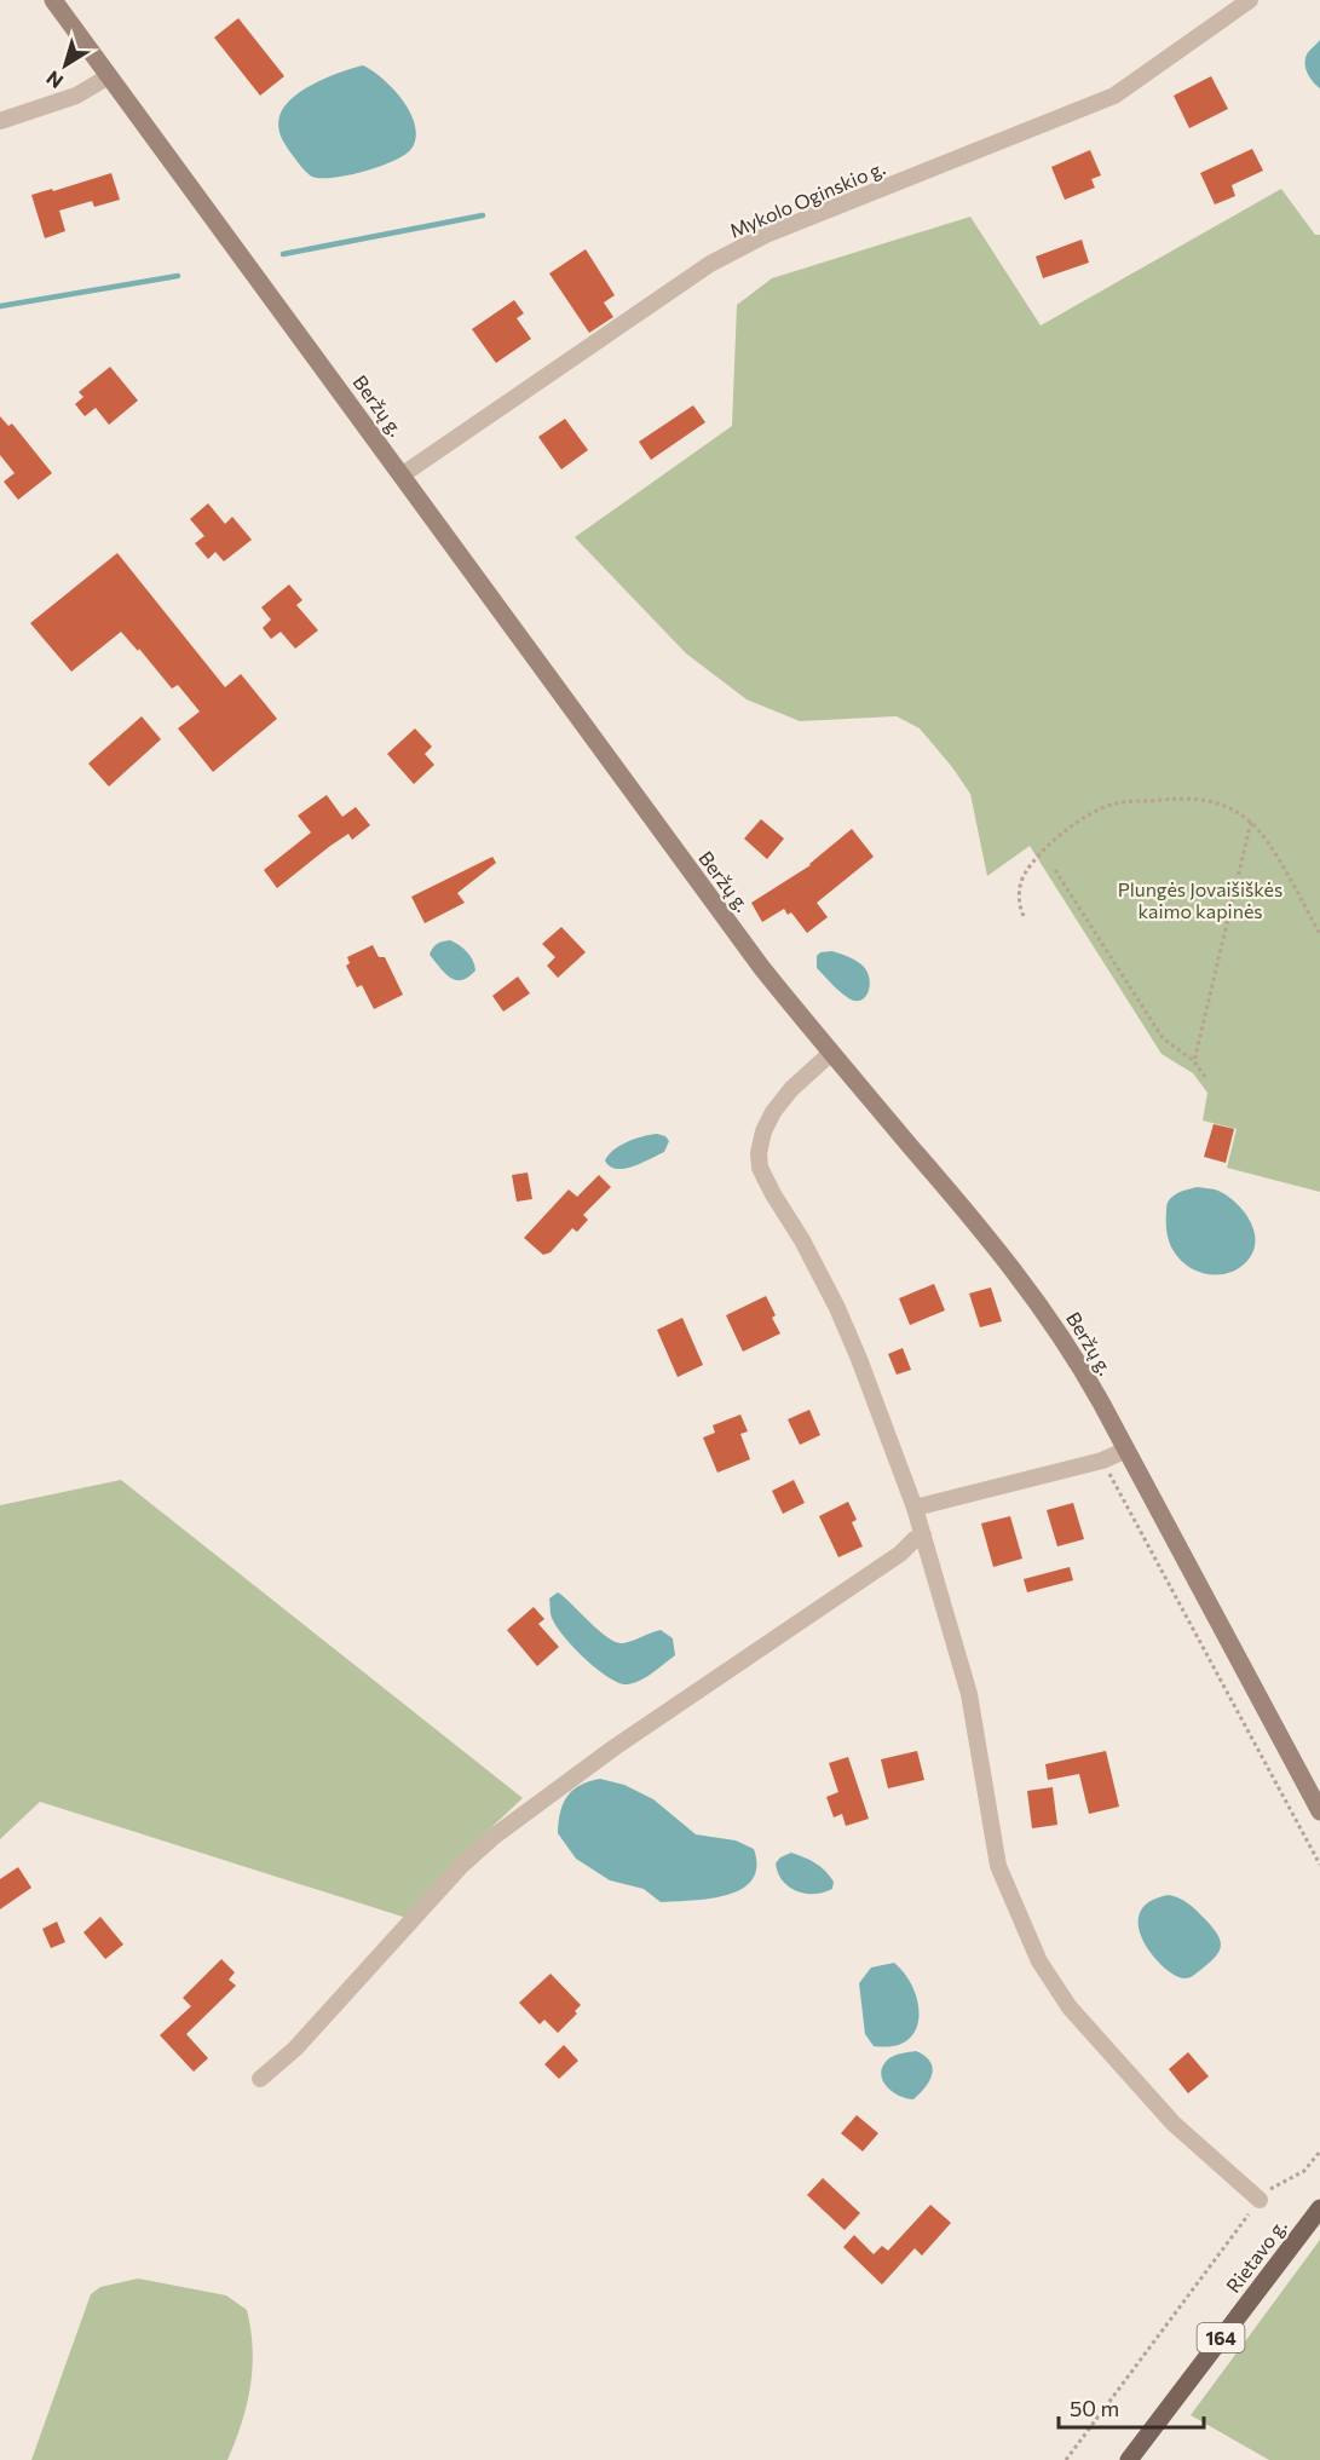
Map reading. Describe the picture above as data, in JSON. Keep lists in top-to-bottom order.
{
  "streets": {
    "main road": ["Beržų g.", "Rietavo g.", "164"],
    "street": ["Mykolo Oginskio g."]
  },
  "crossings": [
    ["Mykolo Oginskio g.", "Beržų g."]
  ],
  "parks": ["Plungės Jovaišiškės kaimo kapinės"],
  "scale_bar": "50 m",
  "north": "bottom left"
}
